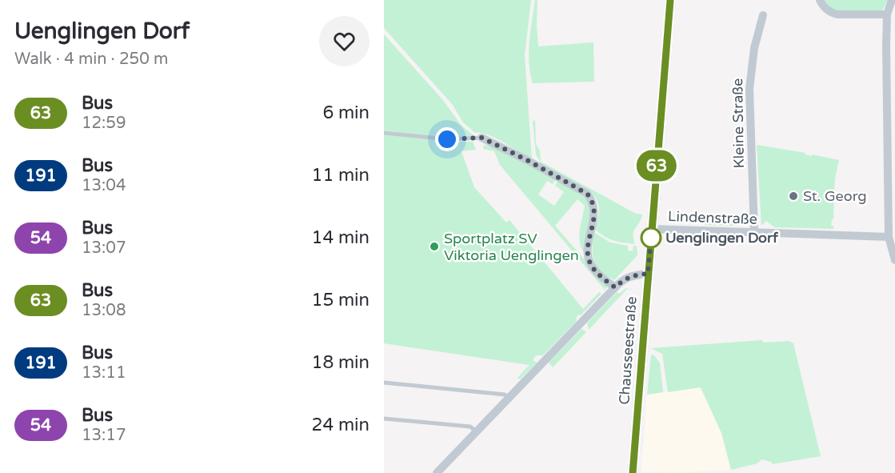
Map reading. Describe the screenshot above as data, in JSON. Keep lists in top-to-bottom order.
{
  "streets": {
    "main road": ["Chausseestraße"],
    "street": ["Kleine Straße", "Lindenstraße"]
  },
  "crossings": [
    ["Kleine Straße", "Lindenstraße"],
    ["Lindenstraße", "Chausseestraße"]
  ],
  "places": ["St. Georg", "Uenglingen Dorf", "Sportplatz SV Viktoria Uenglingen"],
  "lines": ["bus line 63"],
  "page": {
    "heading": ["Uenglingen Dorf", "Walk · 4 min · 250 m"],
    "on_map": "63",
    "list": [
      {
        "mark": "63",
        "name": "Bus",
        "note": "12:59",
        "value": "6 min"
      },
      {
        "mark": "191",
        "name": "Bus",
        "note": "13:04",
        "value": "11 min"
      },
      {
        "mark": "54",
        "name": "Bus",
        "note": "13:07",
        "value": "14 min"
      },
      {
        "mark": "63",
        "name": "Bus",
        "note": "13:08",
        "value": "15 min"
      },
      {
        "mark": "191",
        "name": "Bus",
        "note": "13:11",
        "value": "18 min"
      },
      {
        "mark": "54",
        "name": "Bus",
        "note": "13:17",
        "value": "24 min"
      }
    ]
  }
}
